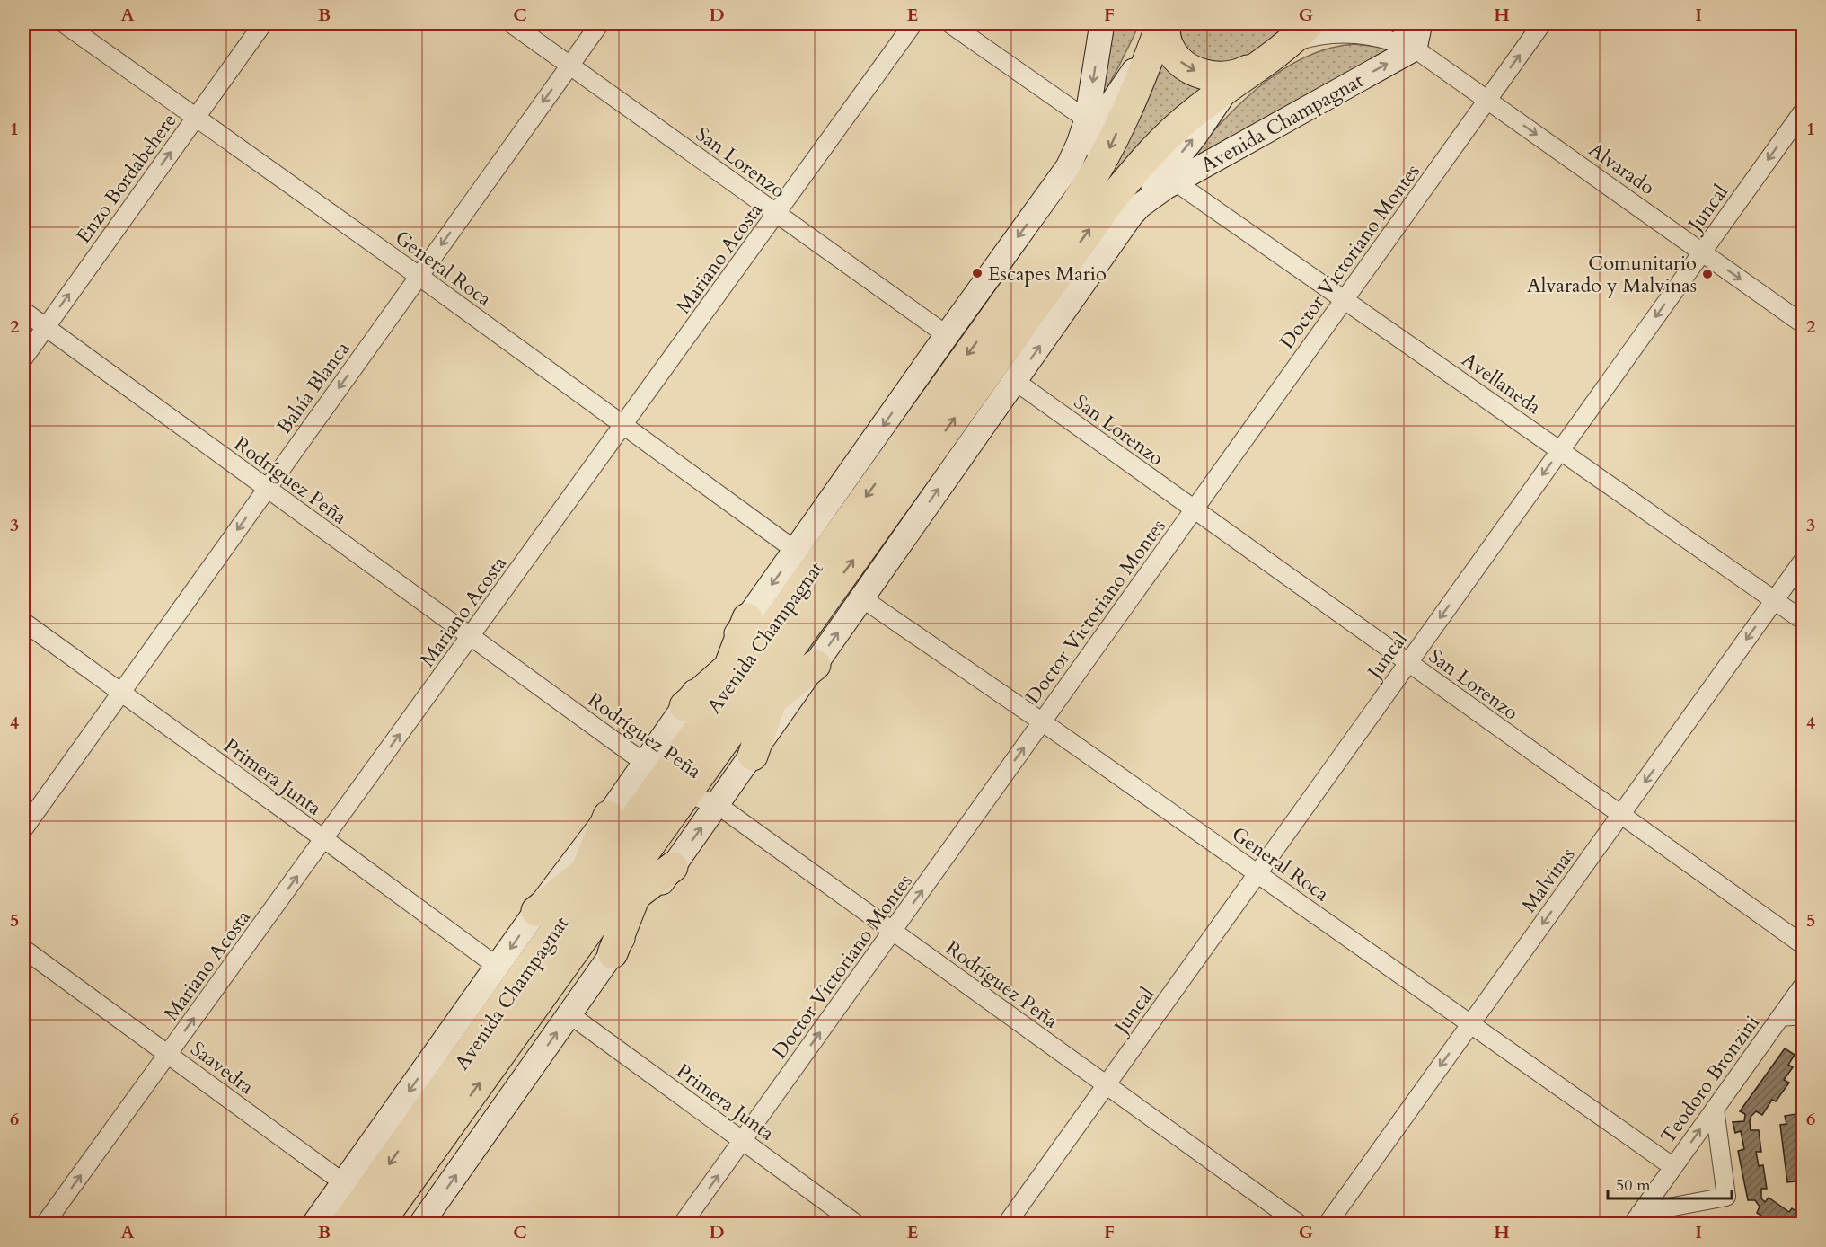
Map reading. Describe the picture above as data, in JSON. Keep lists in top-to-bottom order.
{
  "streets": {
    "highway": ["Avenida Champagnat"],
    "street": [
      "San Lorenzo",
      "Alvarado",
      "Enzo Bordabehere",
      "Juncal",
      "Doctor Victoriano Montes",
      "Mariano Acosta",
      "General Roca",
      "Avellaneda",
      "Bahía Blanca",
      "Rodríguez Peña",
      "Primera Junta",
      "Malvinas",
      "Saavedra",
      "Teodoro Bronzini"
    ]
  },
  "crossings": [
    ["Avenida Champagnat", "San Lorenzo"],
    ["Avenida Champagnat", "Alvarado"],
    ["Avenida Champagnat", "General Roca"],
    ["Avenida Champagnat", "Avellaneda"],
    ["Avenida Champagnat", "Rodríguez Peña"],
    ["Avenida Champagnat", "Primera Junta"],
    ["Avenida Champagnat", "Saavedra"],
    ["San Lorenzo", "Juncal"],
    ["San Lorenzo", "Doctor Victoriano Montes"],
    ["San Lorenzo", "Mariano Acosta"],
    ["San Lorenzo", "Bahía Blanca"],
    ["San Lorenzo", "Malvinas"],
    ["Alvarado", "Juncal"],
    ["Alvarado", "Doctor Victoriano Montes"],
    ["Enzo Bordabehere", "General Roca"],
    ["Enzo Bordabehere", "Rodríguez Peña"],
    ["Juncal", "General Roca"],
    ["Juncal", "Avellaneda"],
    ["Juncal", "Rodríguez Peña"],
    ["Doctor Victoriano Montes", "General Roca"],
    ["Doctor Victoriano Montes", "Avellaneda"],
    ["Doctor Victoriano Montes", "Rodríguez Peña"],
    ["Doctor Victoriano Montes", "Primera Junta"],
    ["Mariano Acosta", "General Roca"],
    ["Mariano Acosta", "Rodríguez Peña"],
    ["Mariano Acosta", "Primera Junta"],
    ["Mariano Acosta", "Saavedra"],
    ["General Roca", "Bahía Blanca"],
    ["General Roca", "Malvinas"],
    ["General Roca", "Teodoro Bronzini"],
    ["Avellaneda", "Malvinas"],
    ["Bahía Blanca", "Rodríguez Peña"],
    ["Bahía Blanca", "Primera Junta"]
  ],
  "one_way": [
    "Alvarado",
    "Enzo Bordabehere",
    "Juncal",
    "Doctor Victoriano Montes",
    "Mariano Acosta",
    "Bahía Blanca",
    "Malvinas"
  ],
  "places": ["Escapes Mario", "Comunitario Alvarado y Malvinas"],
  "scale_bar": "50 m",
  "grid": {
    "columns": [
      "A",
      "B",
      "C",
      "D",
      "E",
      "F",
      "G",
      "H",
      "I"
    ],
    "rows": [
      "1",
      "2",
      "3",
      "4",
      "5",
      "6"
    ]
  }
}
